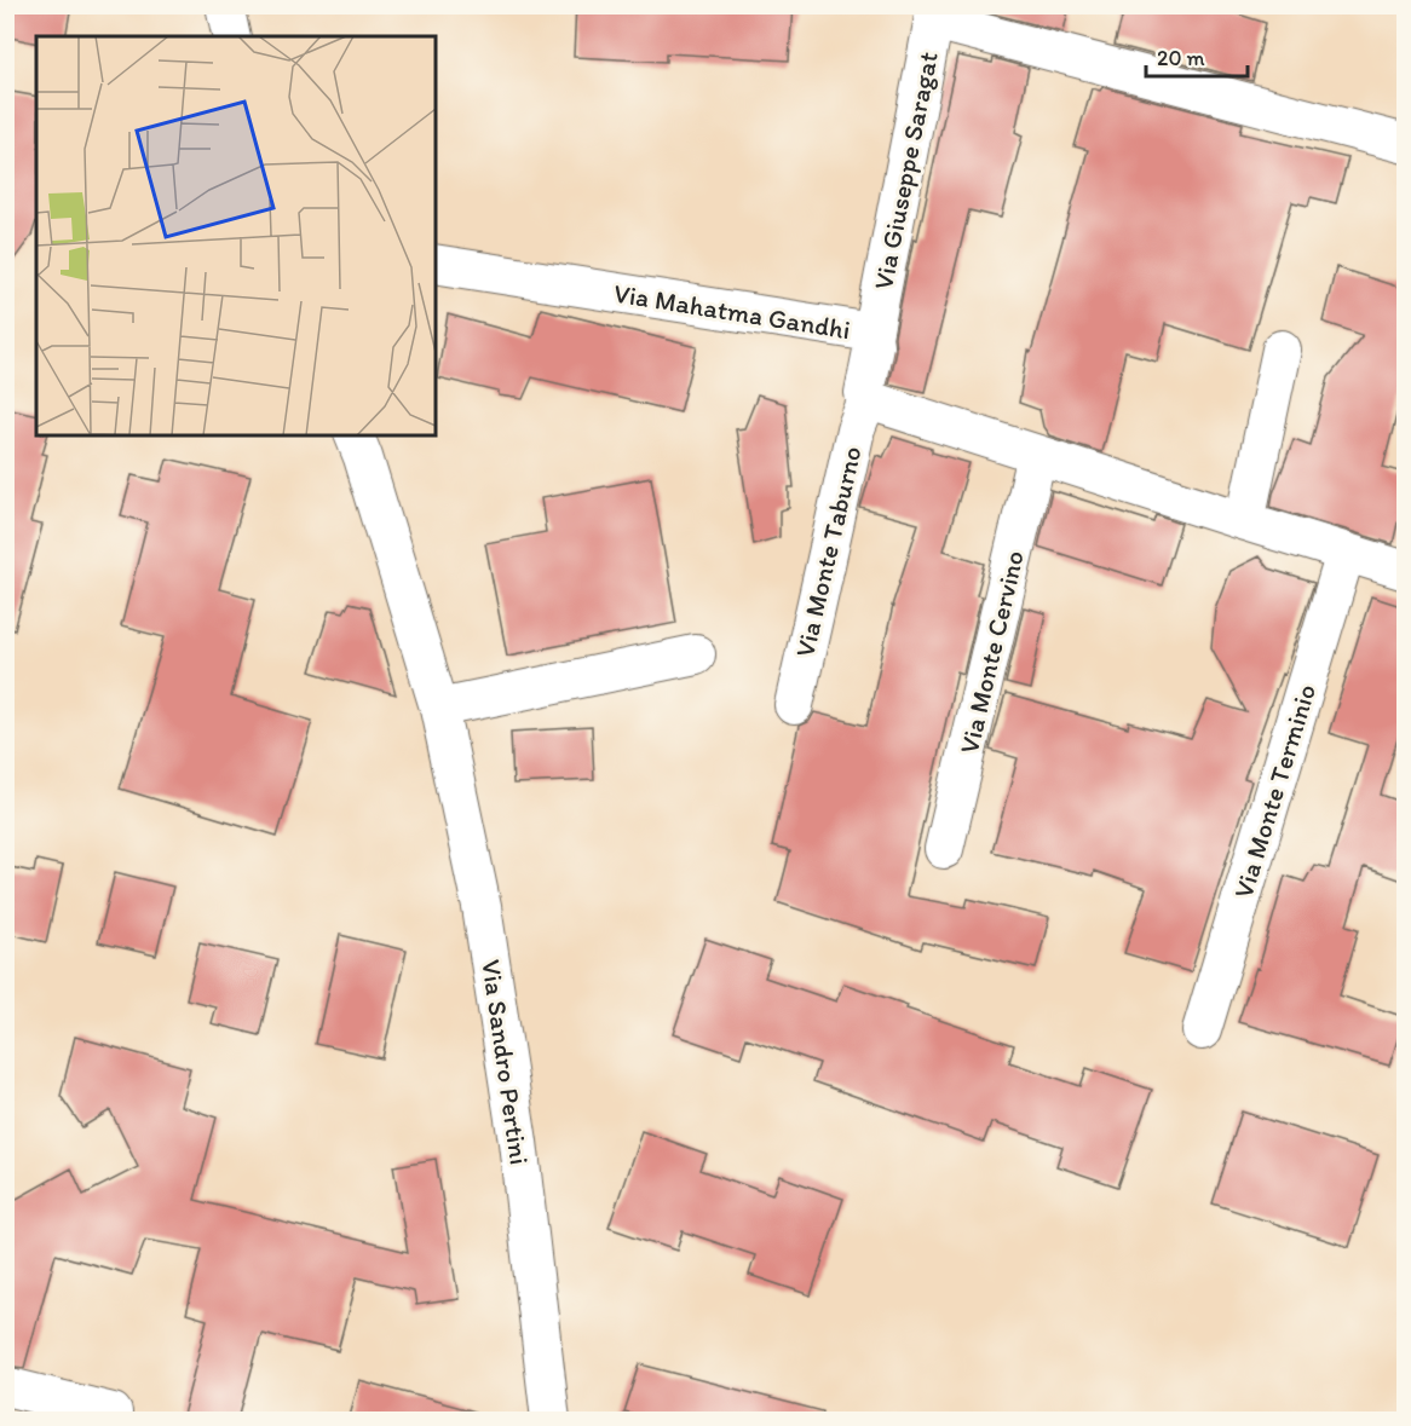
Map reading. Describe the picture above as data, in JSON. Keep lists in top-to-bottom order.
{
  "streets": {
    "street": [
      "Via Giuseppe Saragat",
      "Via Mahatma Gandhi",
      "Via Monte Taburno",
      "Via Monte Cervino",
      "Via Monte Terminio",
      "Via Sandro Pertini"
    ]
  },
  "crossings": [
    ["Via Giuseppe Saragat", "Via Mahatma Gandhi"],
    ["Via Mahatma Gandhi", "Via Monte Taburno"]
  ],
  "scale_bar": "20 m"
}
